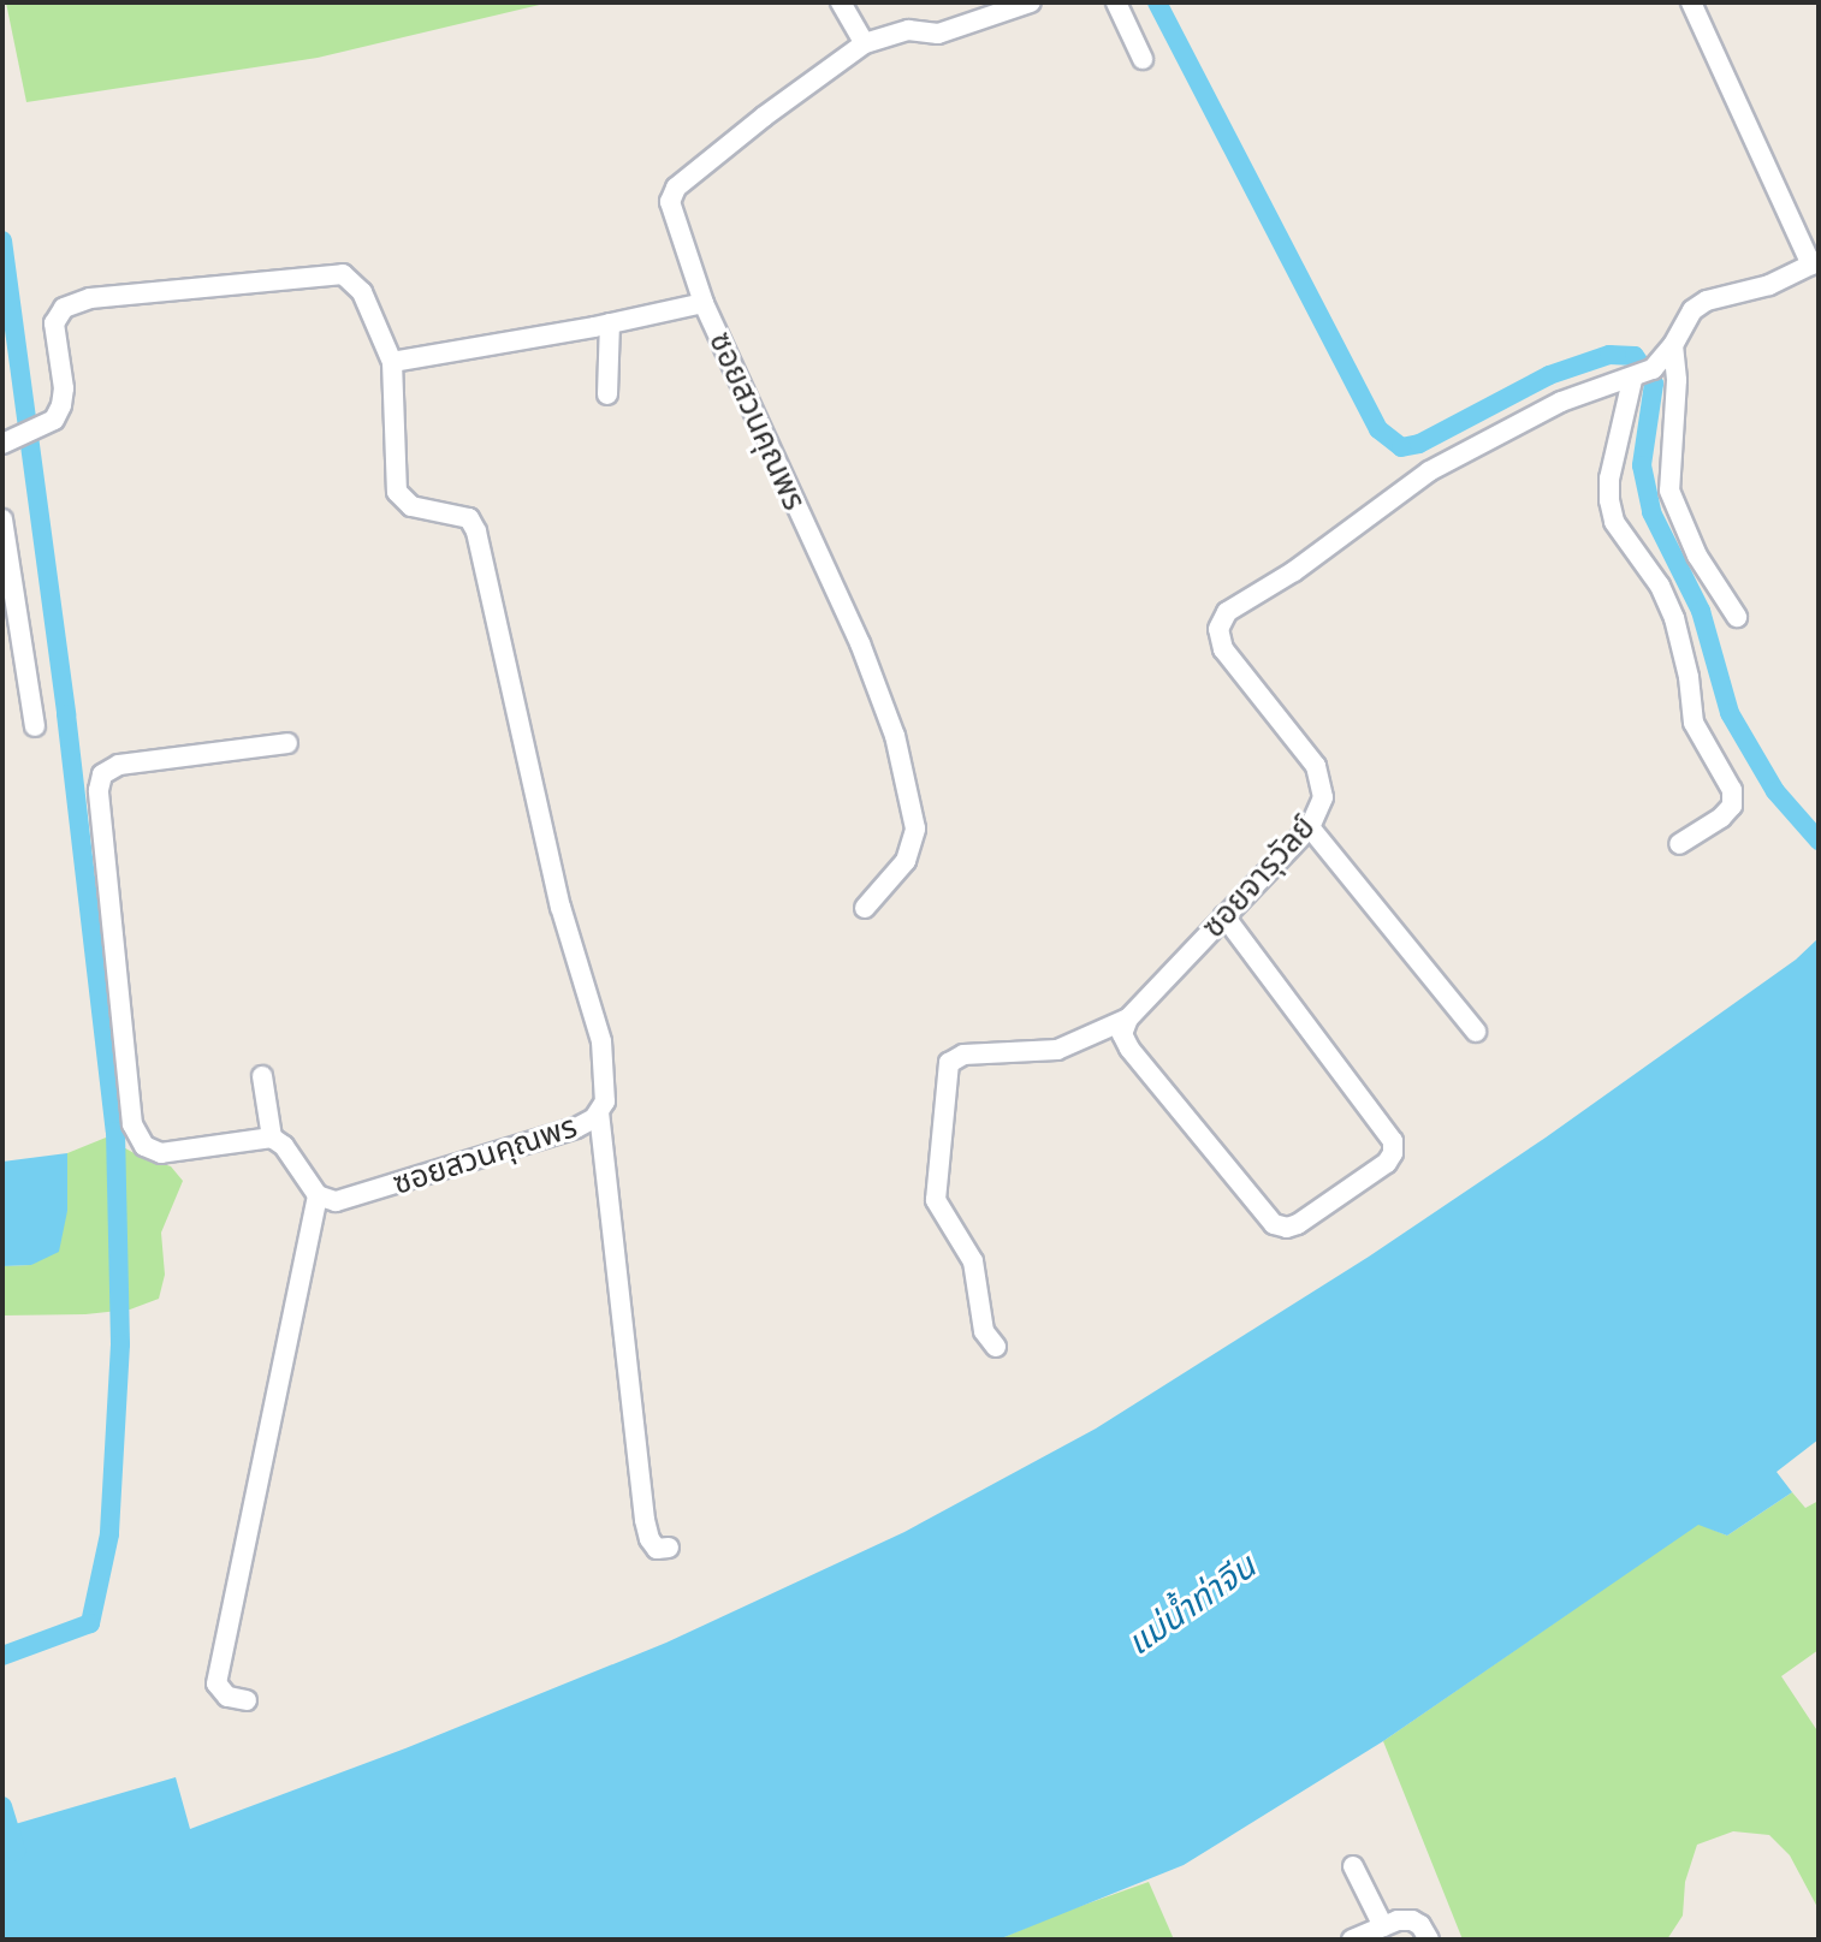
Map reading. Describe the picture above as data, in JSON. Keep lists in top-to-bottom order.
{
  "streets": {
    "street": ["ซอยสวนคุณพร", "ซอยจารุวัลย์"]
  },
  "water": ["แม่น้ำท่าจีน"]
}
